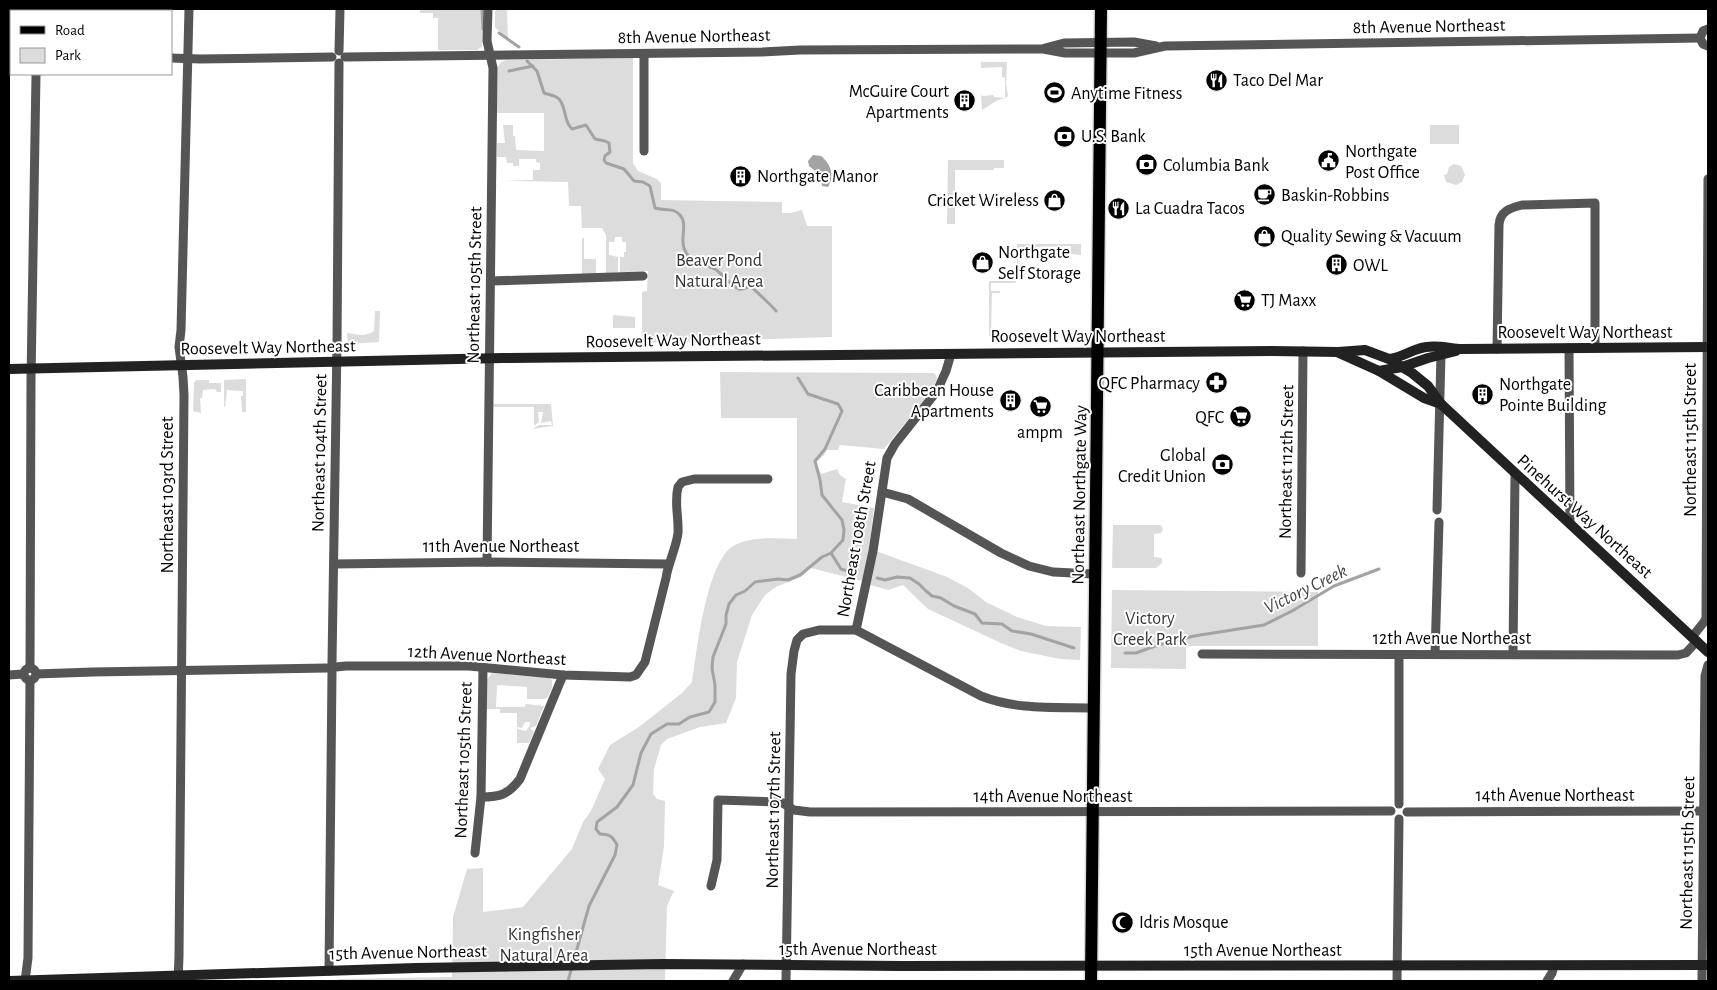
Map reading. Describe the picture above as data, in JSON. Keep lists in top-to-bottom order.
{
  "streets": {
    "main road": ["Northeast Northgate Way"],
    "street": [
      "8th Avenue Northeast",
      "Northeast 105th Street",
      "Roosevelt Way Northeast",
      "Northeast 115th Street",
      "Northeast 104th Street",
      "Northeast 112th Street",
      "Northeast 103rd Street",
      "Pinehurst Way Northeast",
      "Northeast 108th Street",
      "11th Avenue Northeast",
      "12th Avenue Northeast",
      "14th Avenue Northeast",
      "Northeast 107th Street",
      "15th Avenue Northeast"
    ]
  },
  "crossings": [
    ["8th Avenue Northeast", "Northeast 105th Street"],
    ["8th Avenue Northeast", "Northeast 104th Street"],
    ["8th Avenue Northeast", "Northeast 103rd Street"],
    ["8th Avenue Northeast", "Northeast Northgate Way"],
    ["Northeast 105th Street", "Roosevelt Way Northeast"],
    ["Northeast 105th Street", "11th Avenue Northeast"],
    ["Northeast 105th Street", "12th Avenue Northeast"],
    ["Roosevelt Way Northeast", "Northeast 115th Street"],
    ["Roosevelt Way Northeast", "Northeast 104th Street"],
    ["Roosevelt Way Northeast", "Northeast 112th Street"],
    ["Roosevelt Way Northeast", "Northeast 103rd Street"],
    ["Roosevelt Way Northeast", "Northeast Northgate Way"],
    ["Roosevelt Way Northeast", "Pinehurst Way Northeast"],
    ["Roosevelt Way Northeast", "Northeast 108th Street"],
    ["Northeast 115th Street", "Pinehurst Way Northeast"],
    ["Northeast 115th Street", "12th Avenue Northeast"],
    ["Northeast 115th Street", "14th Avenue Northeast"],
    ["Northeast 115th Street", "15th Avenue Northeast"],
    ["Northeast 104th Street", "11th Avenue Northeast"],
    ["Northeast 104th Street", "12th Avenue Northeast"],
    ["Northeast 104th Street", "15th Avenue Northeast"],
    ["Northeast 103rd Street", "12th Avenue Northeast"],
    ["Northeast 103rd Street", "15th Avenue Northeast"],
    ["Northeast Northgate Way", "14th Avenue Northeast"],
    ["Northeast Northgate Way", "15th Avenue Northeast"],
    ["Pinehurst Way Northeast", "12th Avenue Northeast"],
    ["Northeast 108th Street", "Northeast 107th Street"],
    ["11th Avenue Northeast", "12th Avenue Northeast"],
    ["14th Avenue Northeast", "Northeast 107th Street"],
    ["Northeast 107th Street", "15th Avenue Northeast"]
  ],
  "water": ["Victory Creek"],
  "parks": ["Beaver Pond Natural Area", "Victory Creek Park", "Kingfisher Natural Area"],
  "places": {
    "restaurant": ["Taco Del Mar", "La Cuadra Tacos"],
    "sports": ["Anytime Fitness"],
    "building": [
      "McGuire Court Apartments",
      "Northgate Manor",
      "OWL",
      "Northgate Pointe Building",
      "Caribbean House Apartments"
    ],
    "bank": ["U.S. Bank", "Columbia Bank", "Global Credit Union"],
    "public building": ["Northgate Post Office"],
    "cafe": ["Baskin-Robbins"],
    "shop": ["Cricket Wireless", "Quality Sewing & Vacuum", "Northgate Self Storage"],
    "supermarket": ["TJ Maxx", "ampm", "QFC"],
    "pharmacy": ["QFC Pharmacy"],
    "mosque": ["Idris Mosque"]
  },
  "legend": ["Road", "Park"]
}
